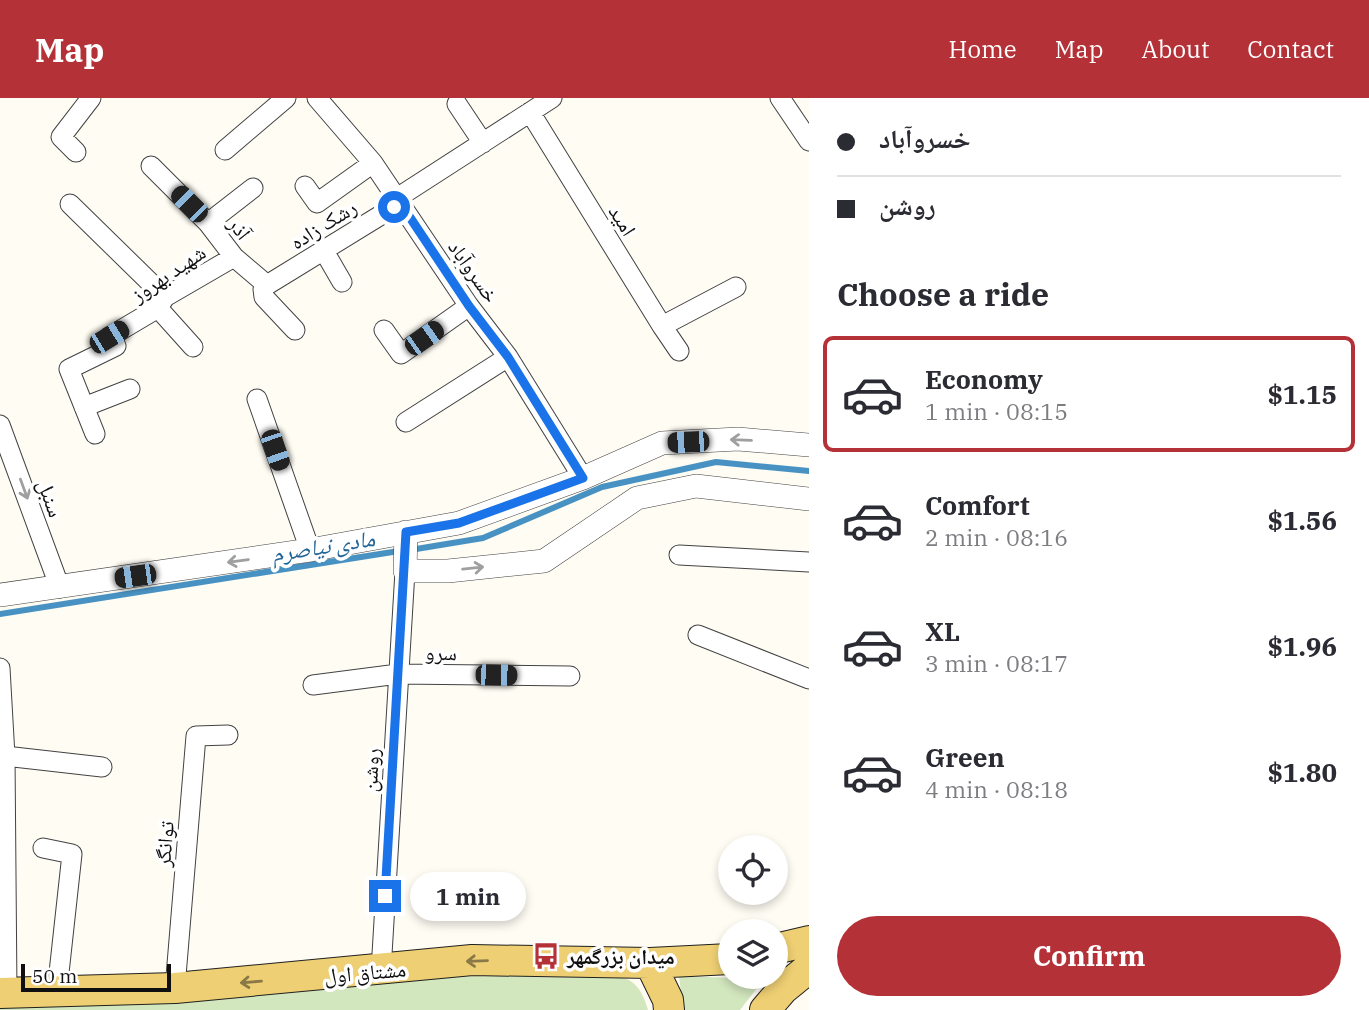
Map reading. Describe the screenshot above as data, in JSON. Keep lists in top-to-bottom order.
{
  "streets": {
    "main road": ["مشتاق اول"],
    "street": [
      "امید",
      "رشک زاده",
      "آذر",
      "خسروآباد",
      "شهید بهروز",
      "سنبل",
      "سرو",
      "روشن",
      "توانگر"
    ]
  },
  "crossings": [
    ["امید", "رشک زاده"],
    ["رشک زاده", "آذر"],
    ["رشک زاده", "خسروآباد"],
    ["آذر", "شهید بهروز"],
    ["سرو", "روشن"],
    ["روشن", "مشتاق اول"],
    ["توانگر", "مشتاق اول"]
  ],
  "one_way": ["سنبل", "مشتاق اول"],
  "water": ["مادی نیاصرم"],
  "places": {
    "bus stop": ["میدان بزرگمهر"]
  },
  "scale_bar": "50 m",
  "page": {
    "header": "Map",
    "nav": [
      "Home",
      "Map",
      "About",
      "Contact"
    ],
    "banner": ["خسروآباد", "روشن"],
    "heading": "Choose a ride",
    "list": [
      {
        "name": "Economy",
        "note": "1 min · 08:15",
        "value": "$1.15"
      },
      {
        "name": "Comfort",
        "note": "2 min · 08:16",
        "value": "$1.56"
      },
      {
        "name": "XL",
        "note": "3 min · 08:17",
        "value": "$1.96"
      },
      {
        "name": "Green",
        "note": "4 min · 08:18",
        "value": "$1.80"
      }
    ],
    "bubble": "1 min",
    "buttons": "Confirm",
    "scale": "50 m"
  }
}
